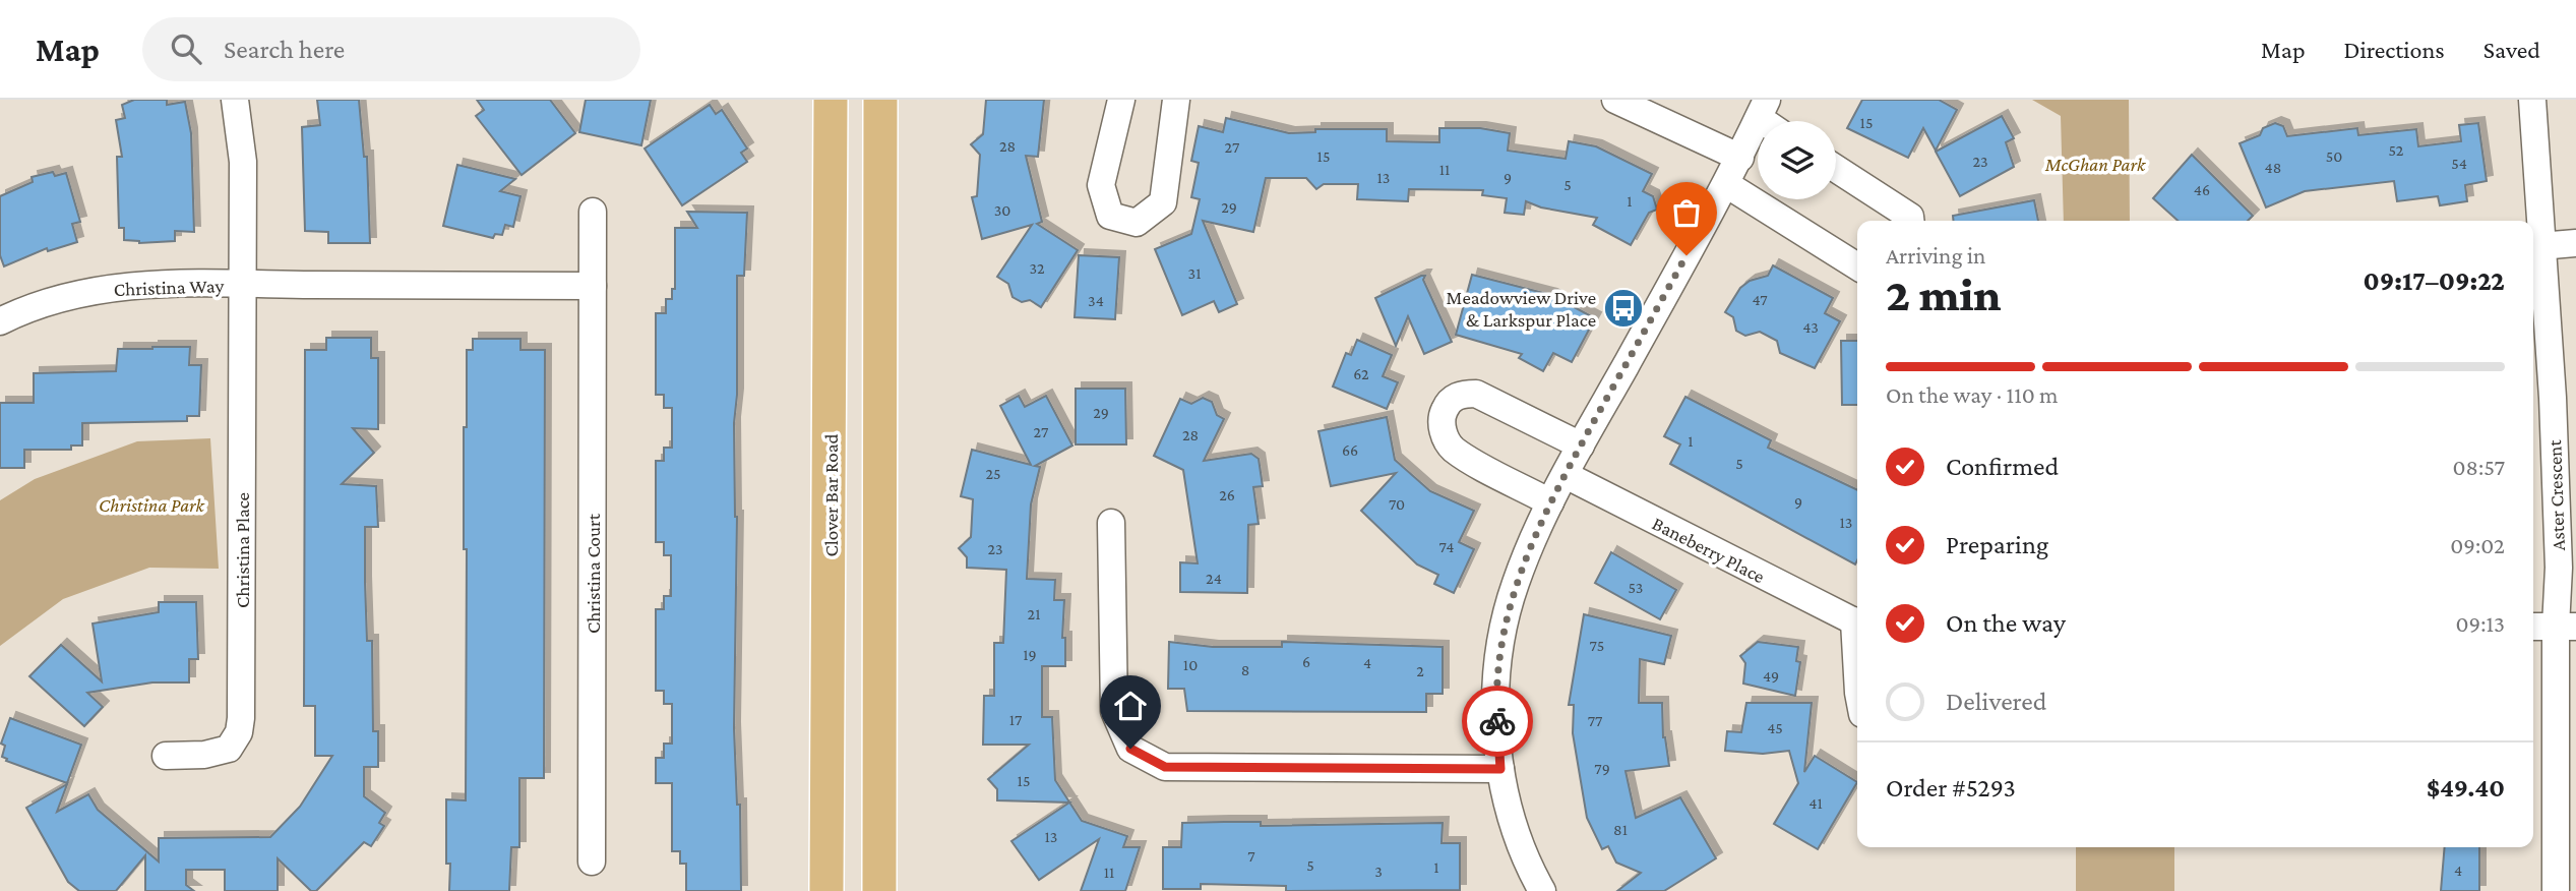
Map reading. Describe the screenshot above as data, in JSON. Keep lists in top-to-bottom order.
{
  "streets": {
    "main road": ["Clover Bar Road"],
    "street": [
      "Christina Way",
      "Aster Crescent",
      "Baneberry Place",
      "Christina Place",
      "Christina Court"
    ]
  },
  "crossings": [
    ["Christina Way", "Christina Place"]
  ],
  "parks": ["McGhan Park", "Christina Park"],
  "places": {
    "bus stop": ["Meadowview Drive & Larkspur Place"]
  },
  "house_numbers": [
    "15",
    "28",
    "27",
    "52",
    "15",
    "50",
    "23",
    "54",
    "48",
    "11",
    "13",
    "9",
    "5",
    "46",
    "1",
    "29",
    "30",
    "32",
    "31",
    "47",
    "34",
    "43",
    "62",
    "29",
    "27",
    "28",
    "1",
    "66",
    "5",
    "25",
    "26",
    "9",
    "70",
    "13",
    "74",
    "23",
    "24",
    "53",
    "21",
    "75",
    "19",
    "6",
    "4",
    "10",
    "8",
    "2",
    "49",
    "17",
    "77",
    "45",
    "79",
    "15",
    "41",
    "81",
    "13",
    "7",
    "5",
    "1",
    "4",
    "3",
    "11"
  ],
  "page": {
    "header": "Map",
    "search": "Search here",
    "nav": ["Map", "Directions", "Saved"],
    "heading": ["2 min", "Arriving in", "09:17–09:22"],
    "panel": ["Order #5293", "$49.40"],
    "bar": "On the way · 110 m",
    "list": [
      ["Confirmed", "08:57"],
      ["Preparing", "09:02"],
      ["On the way", "09:13"],
      "Delivered"
    ]
  }
}
